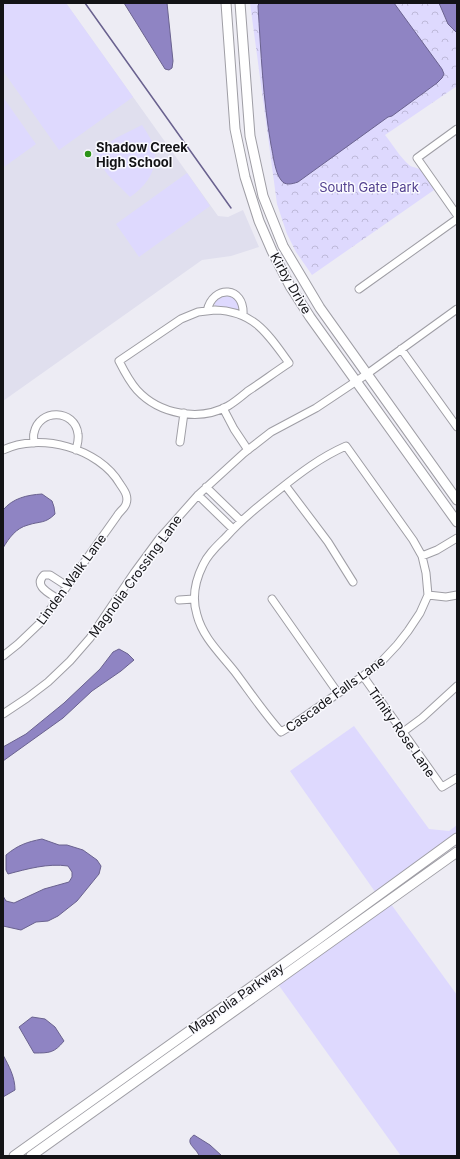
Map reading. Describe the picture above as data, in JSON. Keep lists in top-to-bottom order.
{
  "streets": {
    "main road": ["Kirby Drive", "Magnolia Parkway"],
    "street": [
      "Magnolia Crossing Lane",
      "Linden Walk Lane",
      "Cascade Falls Lane",
      "Trinity Rose Lane"
    ]
  },
  "crossings": [
    ["Kirby Drive", "Magnolia Crossing Lane"],
    ["Cascade Falls Lane", "Trinity Rose Lane"]
  ],
  "parks": ["South Gate Park"],
  "places": ["Shadow Creek High School"]
}
